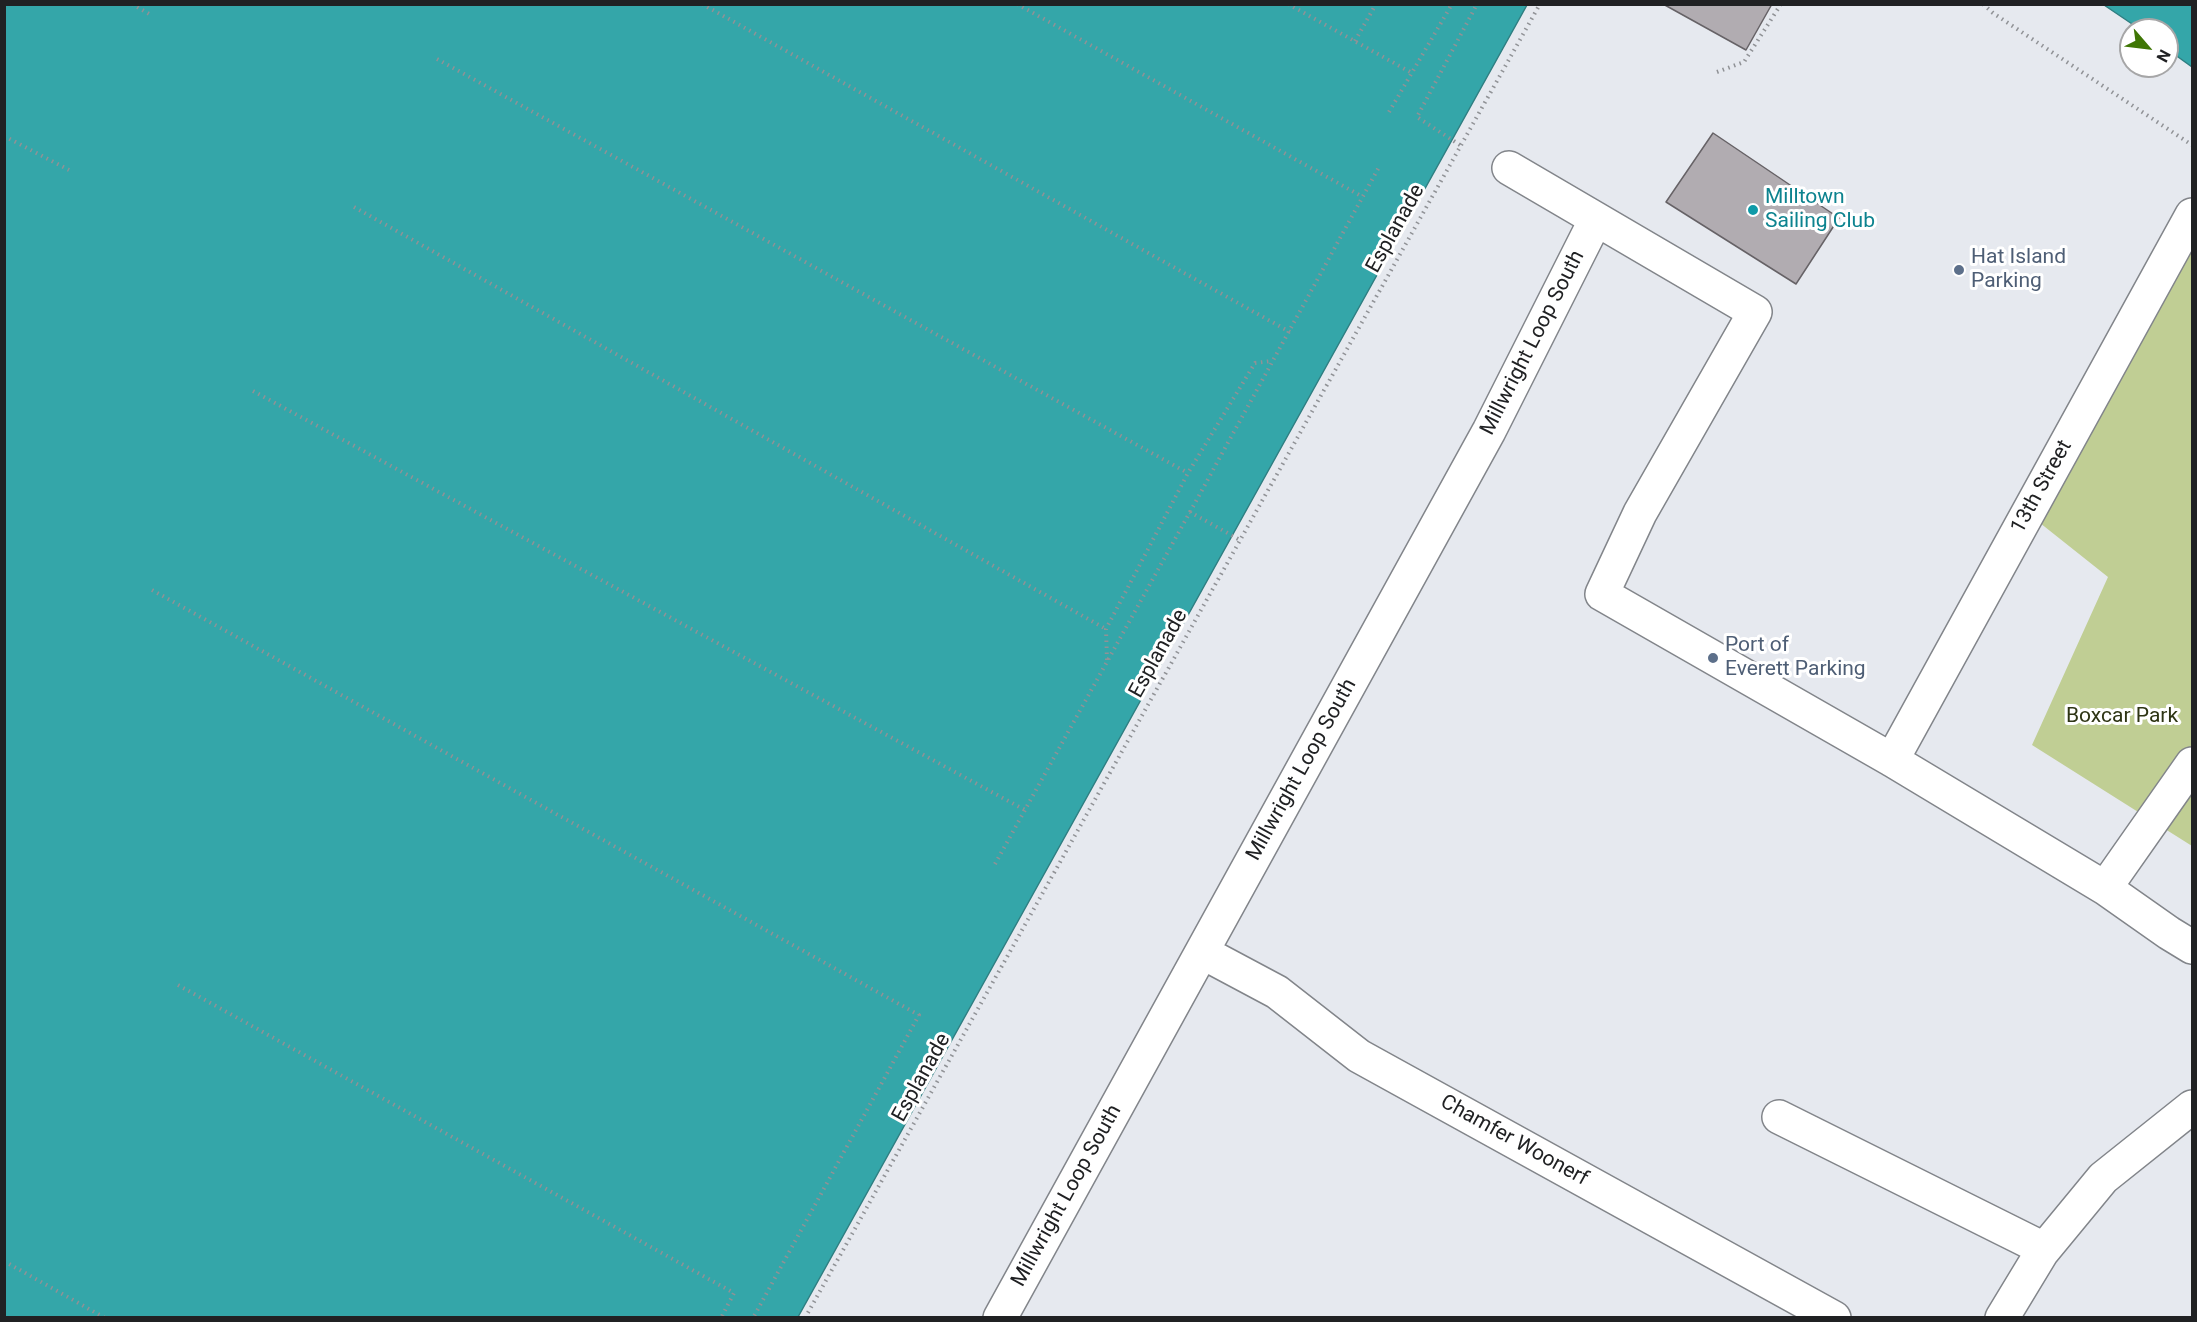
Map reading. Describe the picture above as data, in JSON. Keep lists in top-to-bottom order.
{
  "streets": {
    "street": ["Millwright Loop South", "13th Street", "Chamfer Woonerf"],
    "path": ["Esplanade"]
  },
  "crossings": [
    ["Millwright Loop South", "Chamfer Woonerf"]
  ],
  "parks": ["Boxcar Park"],
  "places": ["Milltown Sailing Club", "Hat Island Parking", "Port of Everett Parking"],
  "north": "bottom right"
}
